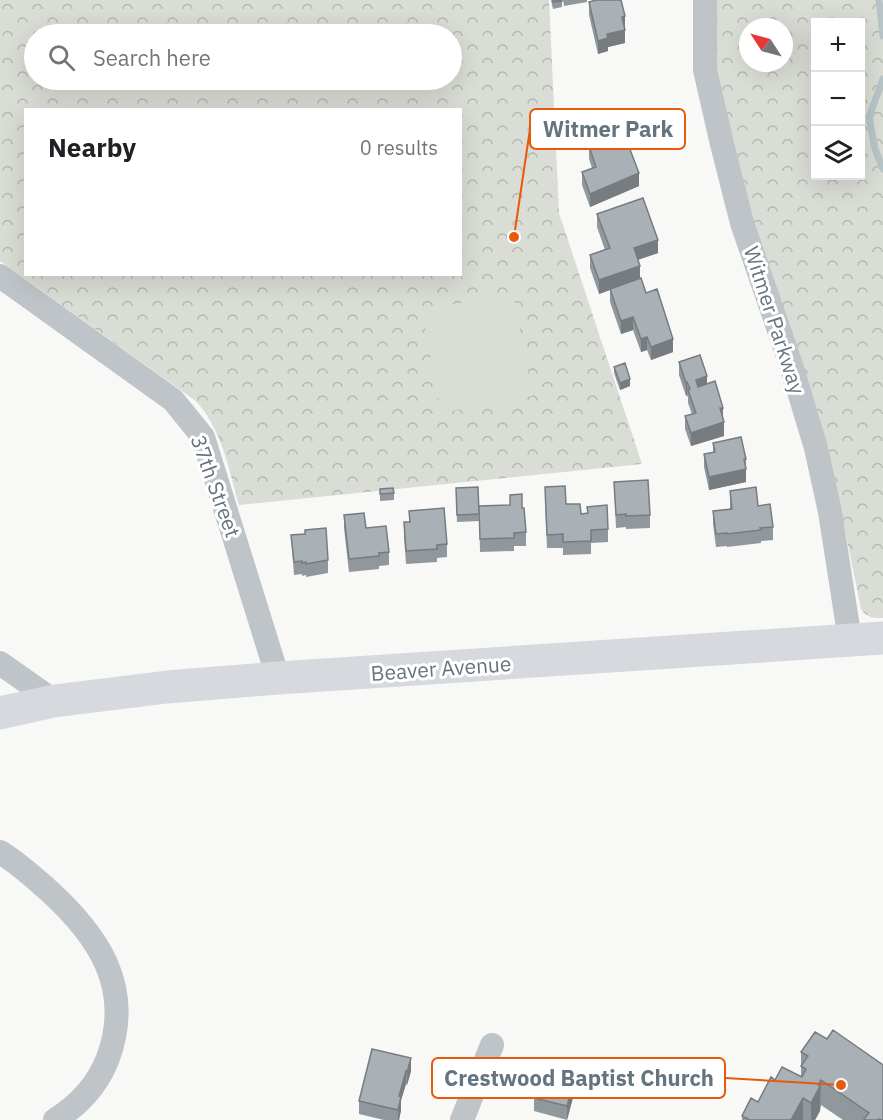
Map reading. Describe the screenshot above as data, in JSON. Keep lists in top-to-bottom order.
{
  "streets": {
    "main road": ["Beaver Avenue"],
    "street": ["Witmer Parkway", "37th Street"]
  },
  "crossings": [
    ["Witmer Parkway", "Beaver Avenue"],
    ["37th Street", "Beaver Avenue"]
  ],
  "places": ["Witmer Park", "Crestwood Baptist Church"],
  "north": "top left",
  "page": {
    "map_buttons": ["+", "−"],
    "search": "Search here",
    "heading": ["Nearby", "0 results"]
  }
}
